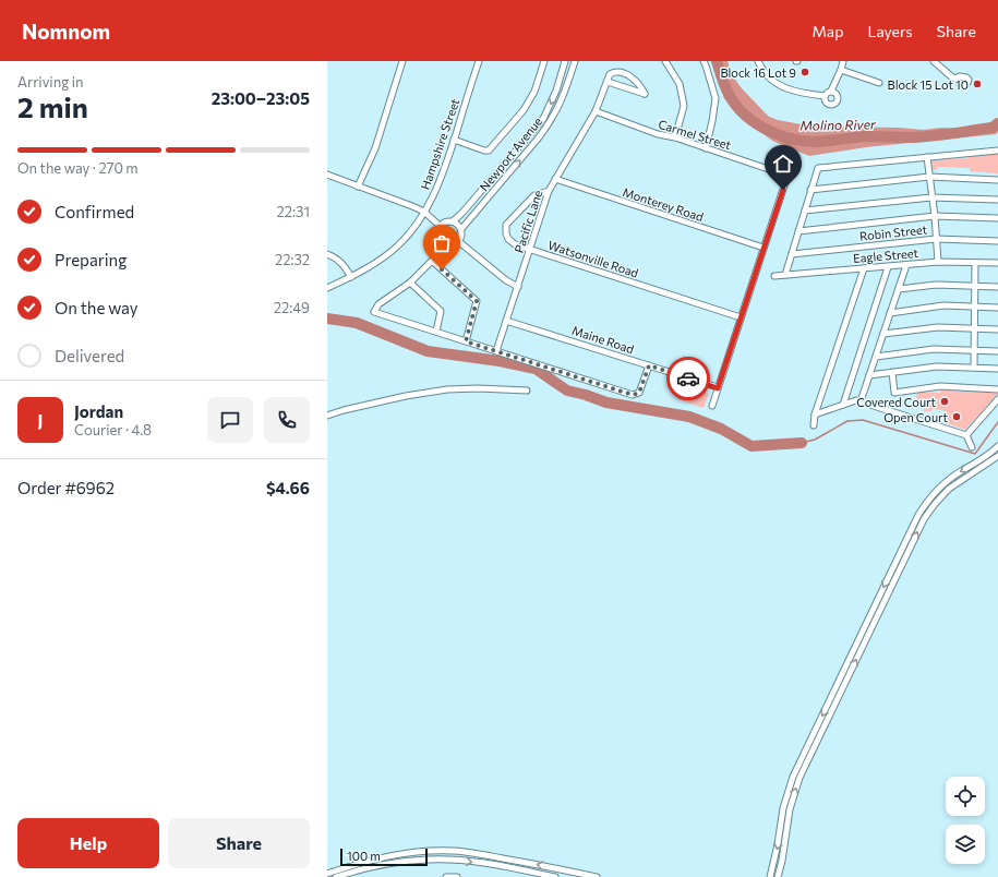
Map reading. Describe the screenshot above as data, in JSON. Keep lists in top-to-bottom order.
{
  "streets": {
    "street": [
      "Carmel Street",
      "Hampshire Street",
      "Newport Avenue",
      "Monterey Road",
      "Pacific Lane",
      "Robin Street",
      "Eagle Street",
      "Watsonville Road",
      "Maine Road"
    ]
  },
  "crossings": [
    ["Carmel Street", "Monterey Road"],
    ["Carmel Street", "Pacific Lane"],
    ["Monterey Road", "Pacific Lane"],
    ["Pacific Lane", "Watsonville Road"],
    ["Pacific Lane", "Maine Road"]
  ],
  "water": ["Molino River"],
  "places": [
    "Block 16 Lot 9",
    "Block 15 Lot 10",
    "Covered Court",
    "Open Court"
  ],
  "scale_bar": "100 m",
  "page": {
    "header": "Nomnom",
    "nav": ["Map", "Layers", "Share"],
    "heading": ["2 min", "Arriving in", "23:00–23:05"],
    "panel": [
      "Jordan",
      "Courier · 4.8",
      "Order #6962",
      "$4.66"
    ],
    "bar": "On the way · 270 m",
    "list": [
      ["Confirmed", "22:31"],
      ["Preparing", "22:32"],
      ["On the way", "22:49"],
      "Delivered"
    ],
    "round": "J",
    "buttons": ["Help", "Share"],
    "scale": "100 m"
  }
}
